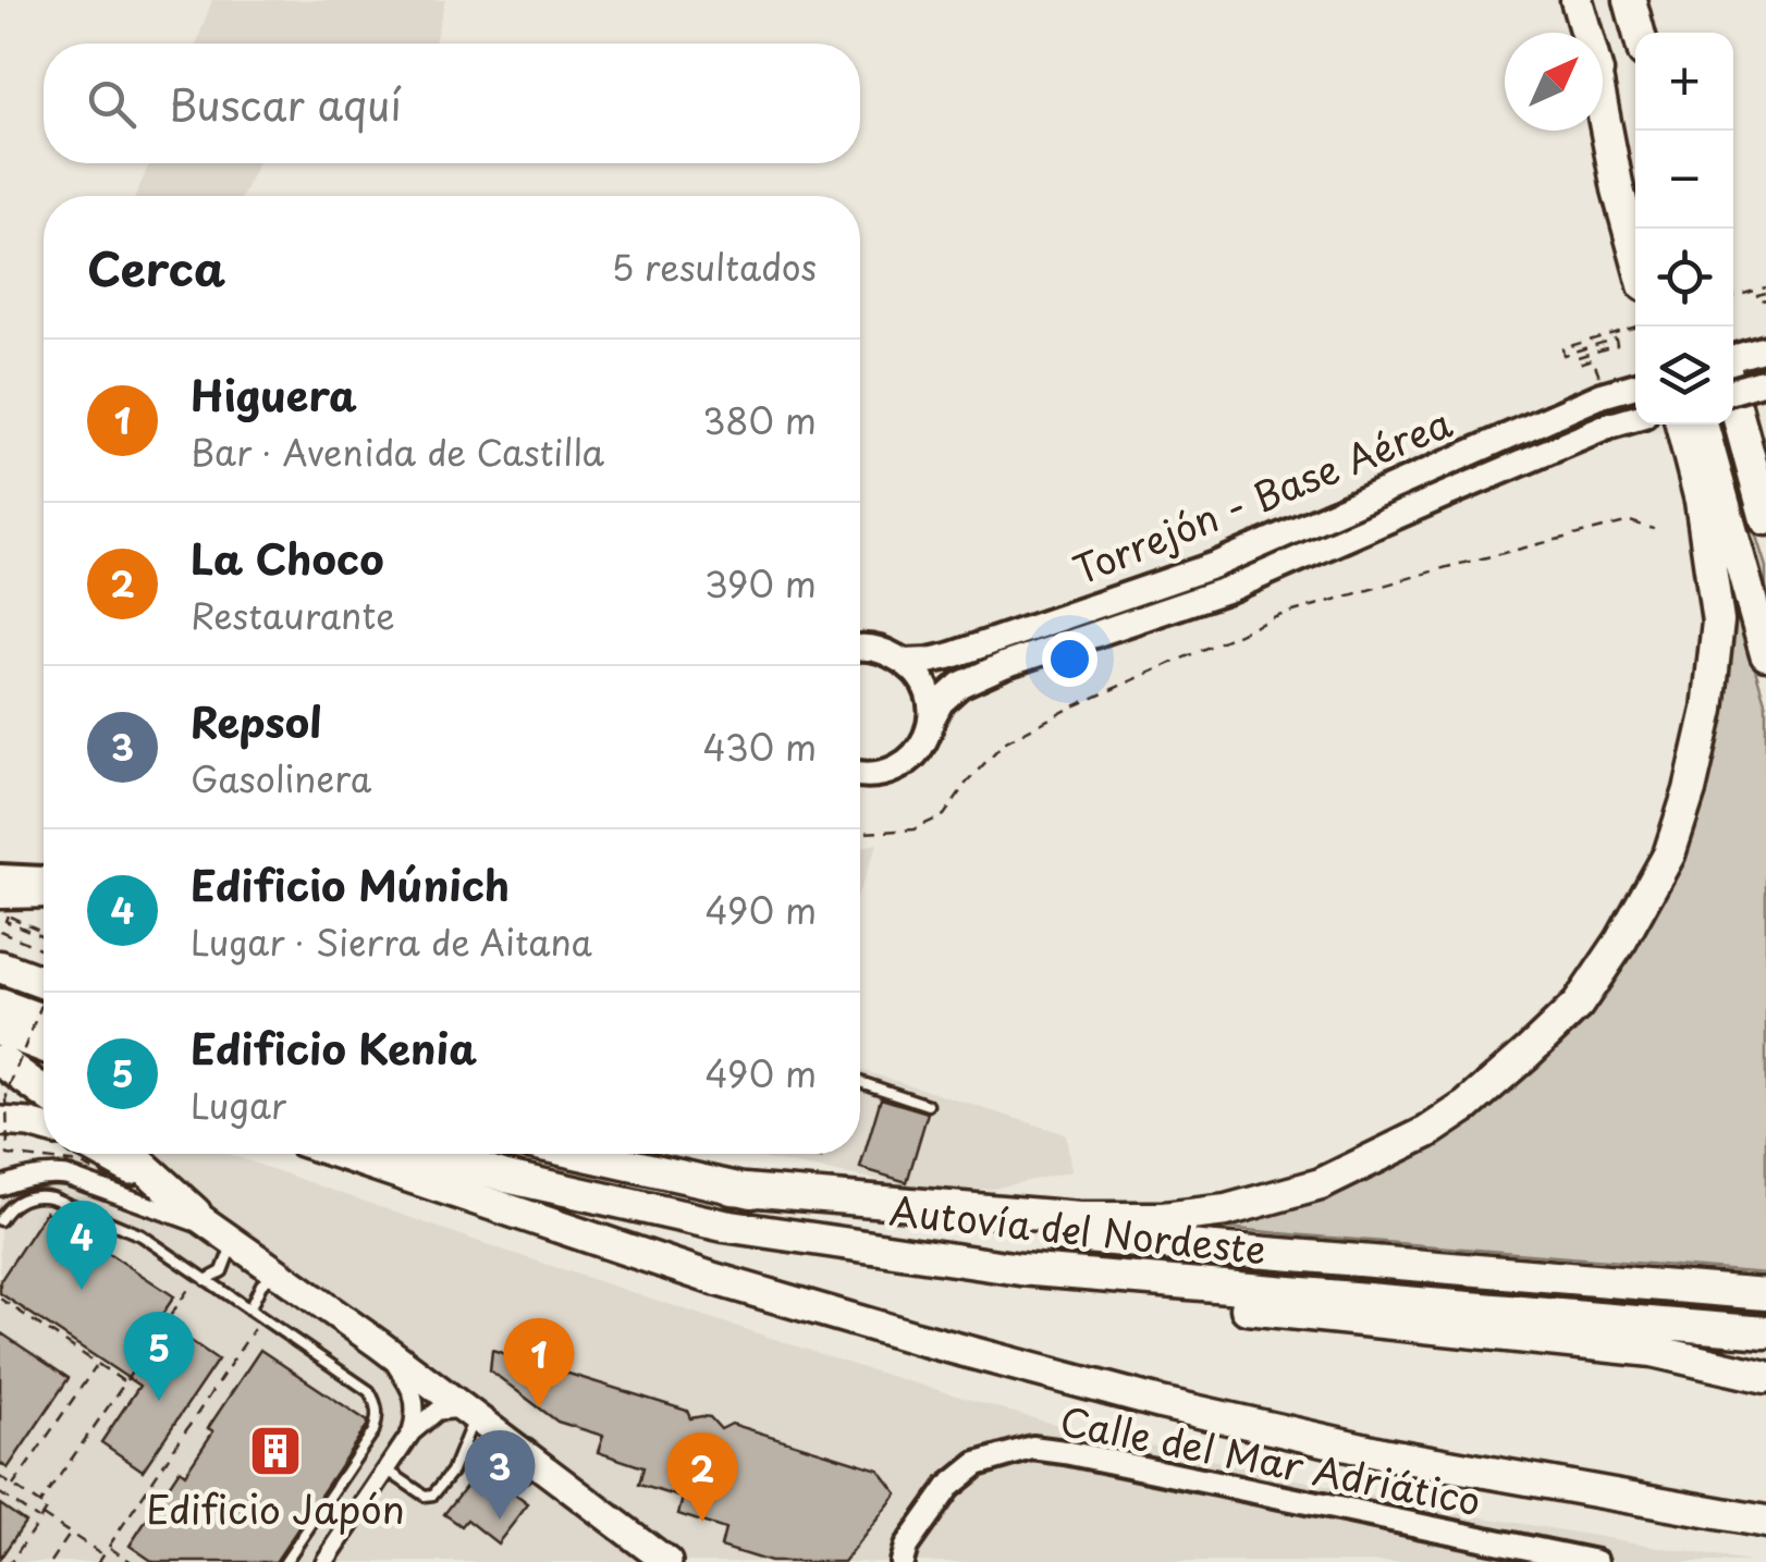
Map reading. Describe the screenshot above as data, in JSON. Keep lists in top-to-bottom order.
{
  "streets": {
    "highway": ["Autovía del Nordeste"],
    "main road": ["Torrejón - Base Aérea"],
    "street": ["Calle del Mar Adriático"]
  },
  "places": {
    "building": ["Edificio Japón"]
  },
  "north": "top right",
  "page": {
    "map_buttons": ["+", "−"],
    "search": "Buscar aquí",
    "heading": ["Cerca", "5 resultados"],
    "list": [
      {
        "mark": "1",
        "name": "Higuera",
        "note": "Bar · Avenida de Castilla",
        "value": "380 m"
      },
      {
        "mark": "2",
        "name": "La Choco",
        "note": "Restaurante",
        "value": "390 m"
      },
      {
        "mark": "3",
        "name": "Repsol",
        "note": "Gasolinera",
        "value": "430 m"
      },
      {
        "mark": "4",
        "name": "Edificio Múnich",
        "note": "Lugar · Sierra de Aitana",
        "value": "490 m"
      },
      {
        "mark": "5",
        "name": "Edificio Kenia",
        "note": "Lugar",
        "value": "490 m"
      }
    ],
    "pins": [
      "4",
      "5",
      "1",
      "3",
      "2"
    ]
  }
}
